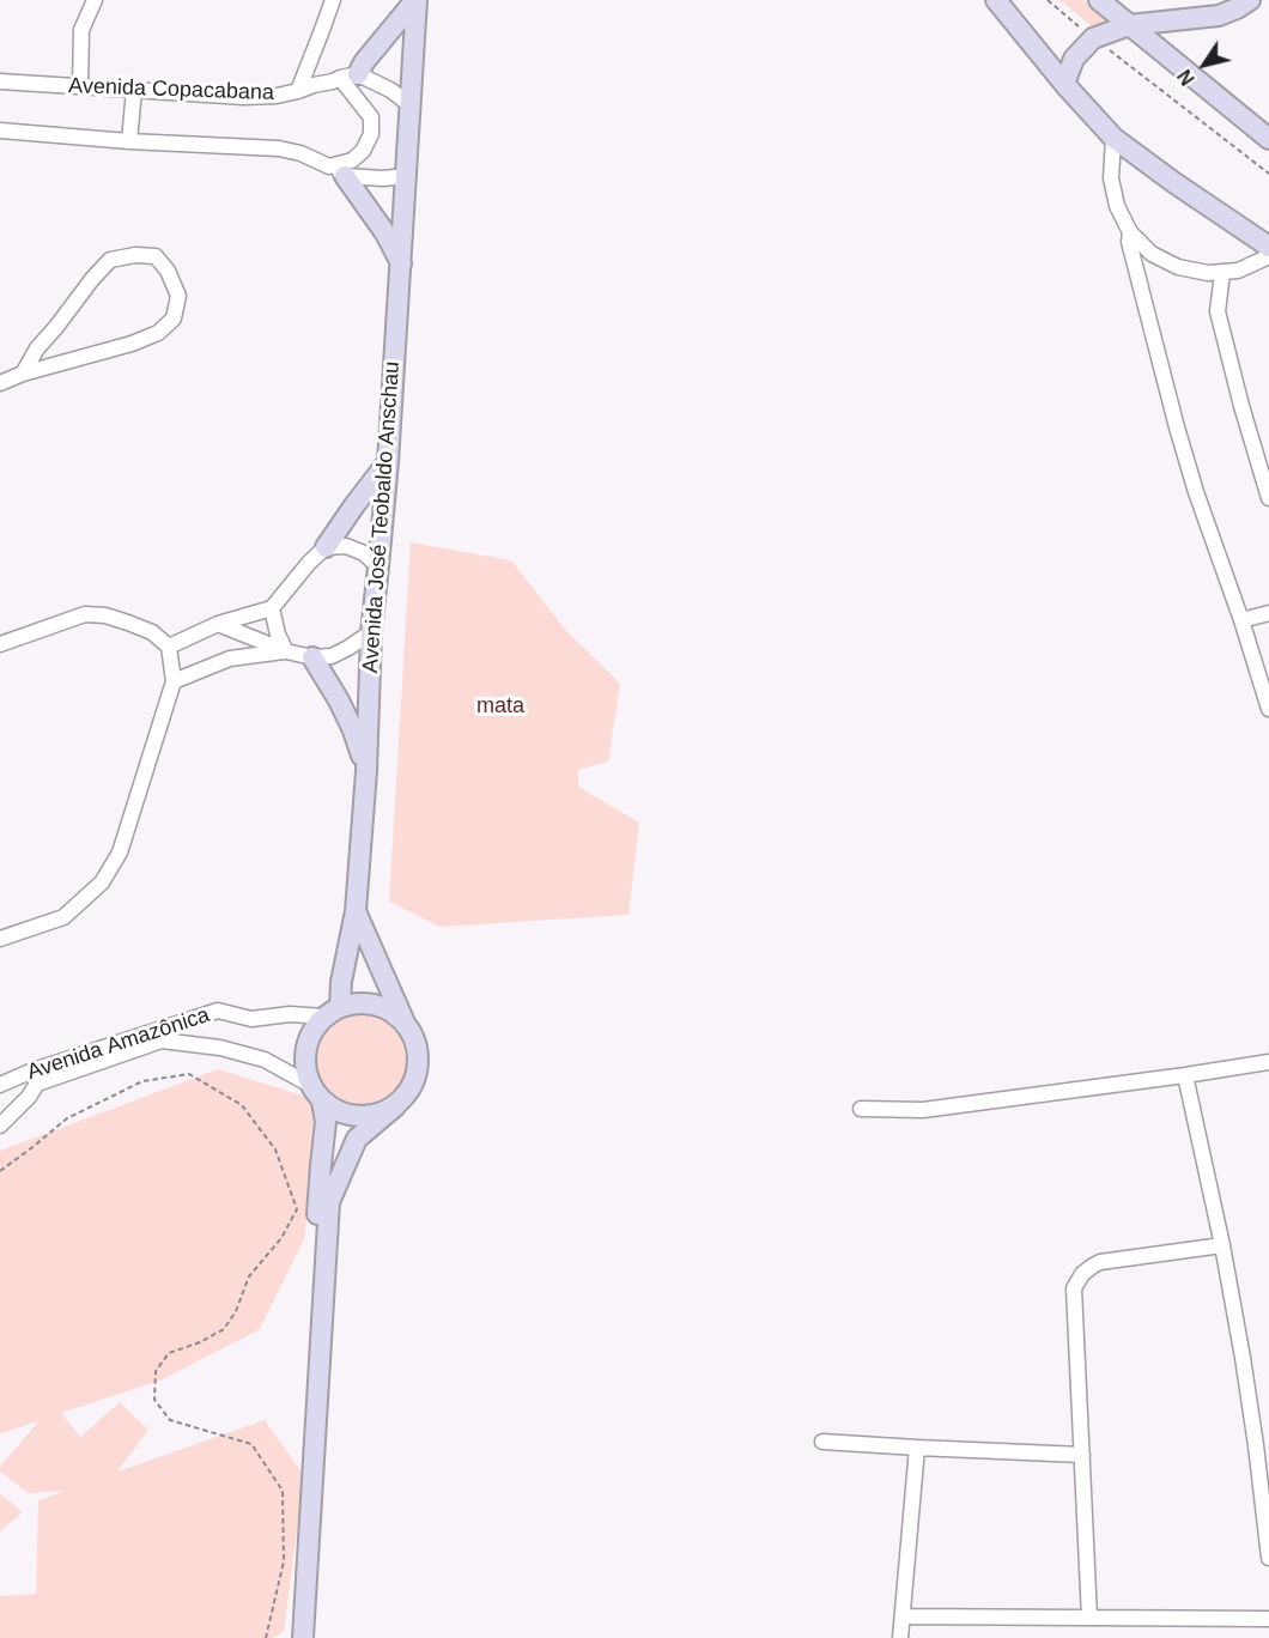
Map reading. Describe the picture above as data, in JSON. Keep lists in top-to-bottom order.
{
  "streets": {
    "street": ["Avenida Copacabana", "Avenida José Teobaldo Anschau", "Avenida Amazônica"]
  },
  "crossings": [
    ["Avenida José Teobaldo Anschau", "Avenida Amazônica"]
  ],
  "parks": ["mata"],
  "north": "bottom left"
}
